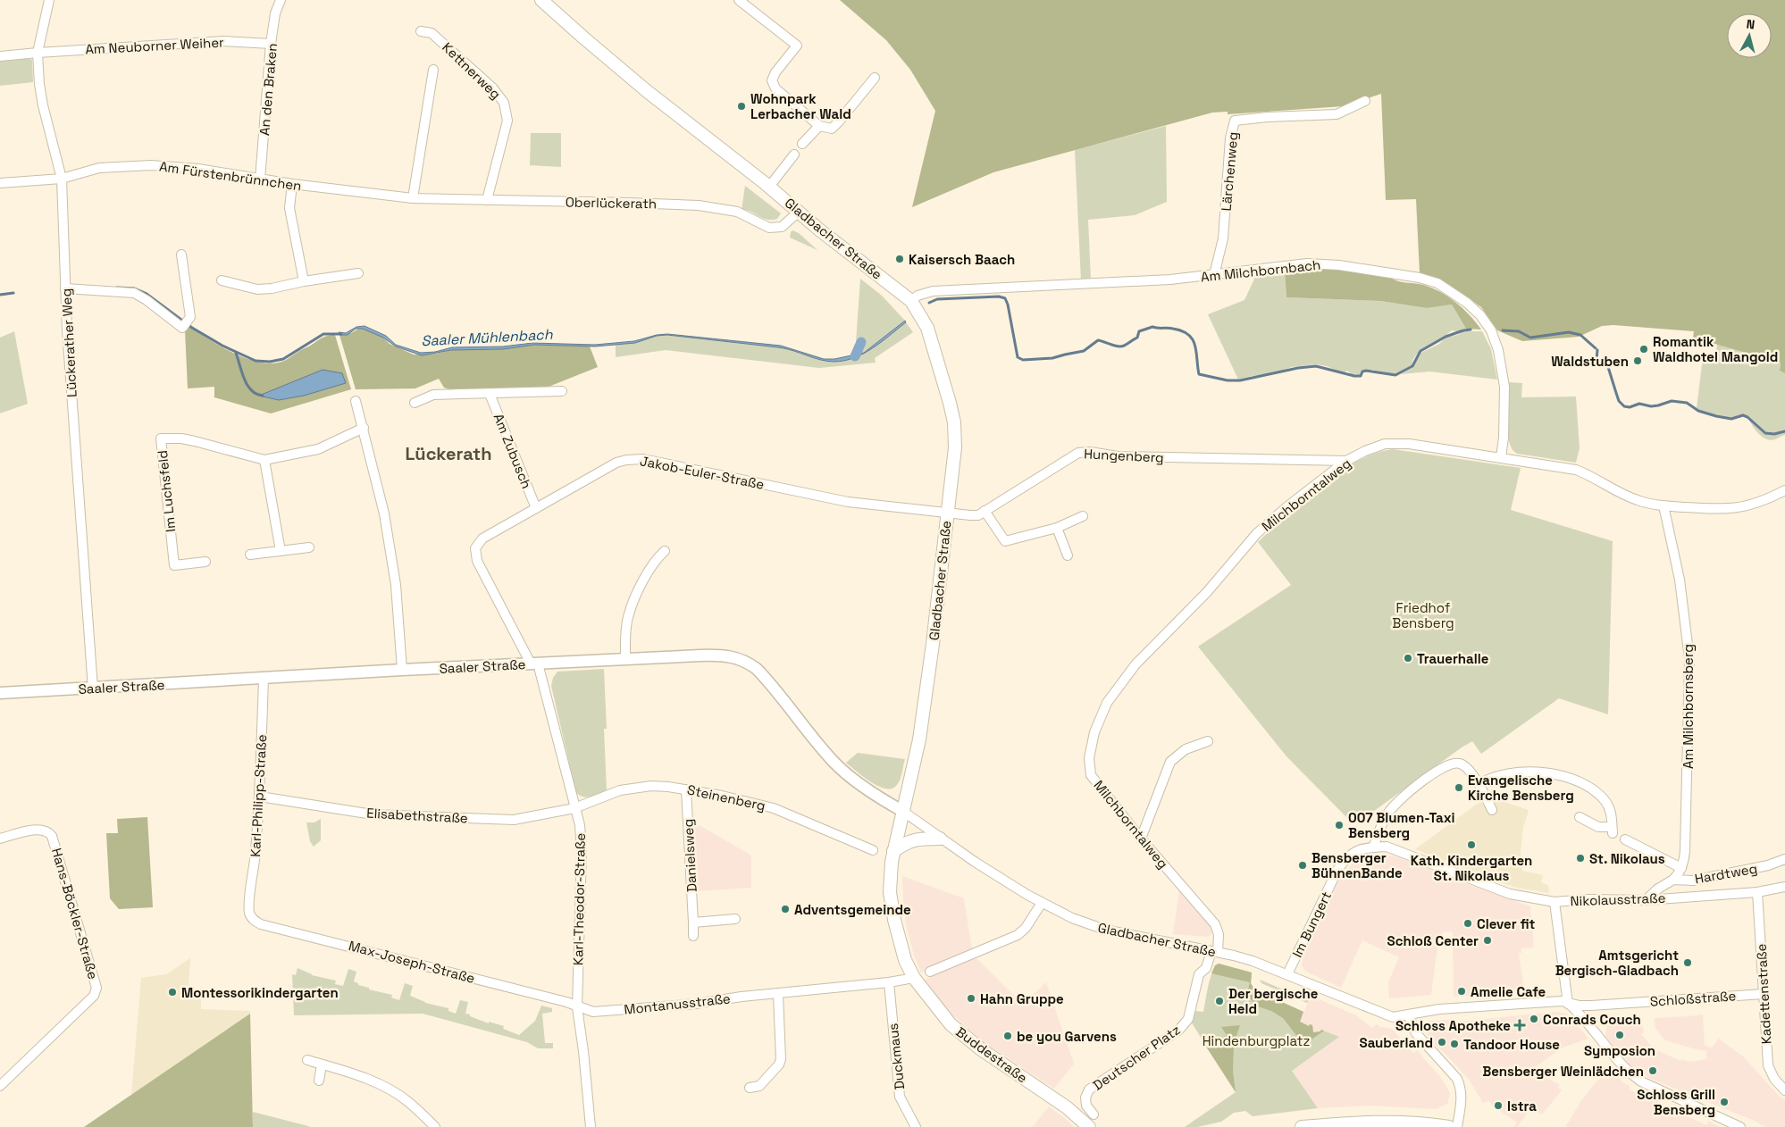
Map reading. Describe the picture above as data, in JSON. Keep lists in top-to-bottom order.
{
  "streets": {
    "main road": ["Gladbacher Straße", "Buddestraße"],
    "street": [
      "Am Neuborner Weiher",
      "Kettnerweg",
      "An den Braken",
      "Lärchenweg",
      "Am Fürstenbrünnchen",
      "Oberlückerath",
      "Am Milchbornbach",
      "Lückerather Weg",
      "Am Zubusch",
      "Hungenberg",
      "Jakob-Euler-Straße",
      "Im Luchsfeld",
      "Milchborntalweg",
      "Saaler Straße",
      "Am Milchbornsberg",
      "Karl-Philipp-Straße",
      "Steinenberg",
      "Elisabethstraße",
      "Danielsweg",
      "Hardtweg",
      "Karl-Theodor-Straße",
      "Nikolausstraße",
      "Hans-Böckler-Straße",
      "Im Bungert",
      "Max-Joseph-Straße",
      "Kadettenstraße",
      "Schloßstraße",
      "Montanusstraße",
      "Duckmaus",
      "Deutscher Platz"
    ]
  },
  "crossings": [
    ["Am Neuborner Weiher", "An den Braken"],
    ["Am Neuborner Weiher", "Lückerather Weg"],
    ["Kettnerweg", "Oberlückerath"],
    ["An den Braken", "Am Fürstenbrünnchen"],
    ["Lärchenweg", "Am Milchbornbach"],
    ["Am Fürstenbrünnchen", "Oberlückerath"],
    ["Am Fürstenbrünnchen", "Lückerather Weg"],
    ["Oberlückerath", "Gladbacher Straße"],
    ["Gladbacher Straße", "Am Milchbornbach"],
    ["Gladbacher Straße", "Hungenberg"],
    ["Gladbacher Straße", "Jakob-Euler-Straße"],
    ["Gladbacher Straße", "Milchborntalweg"],
    ["Gladbacher Straße", "Saaler Straße"],
    ["Gladbacher Straße", "Im Bungert"],
    ["Gladbacher Straße", "Schloßstraße"],
    ["Gladbacher Straße", "Buddestraße"],
    ["Gladbacher Straße", "Deutscher Platz"],
    ["Am Milchbornbach", "Milchborntalweg"],
    ["Lückerather Weg", "Saaler Straße"],
    ["Am Zubusch", "Jakob-Euler-Straße"],
    ["Hungenberg", "Jakob-Euler-Straße"],
    ["Hungenberg", "Milchborntalweg"],
    ["Jakob-Euler-Straße", "Saaler Straße"],
    ["Jakob-Euler-Straße", "Karl-Theodor-Straße"],
    ["Milchborntalweg", "Am Milchbornsberg"],
    ["Milchborntalweg", "Deutscher Platz"],
    ["Saaler Straße", "Karl-Philipp-Straße"],
    ["Saaler Straße", "Karl-Theodor-Straße"],
    ["Saaler Straße", "Buddestraße"],
    ["Am Milchbornsberg", "Hardtweg"],
    ["Karl-Philipp-Straße", "Elisabethstraße"],
    ["Karl-Philipp-Straße", "Max-Joseph-Straße"],
    ["Steinenberg", "Elisabethstraße"],
    ["Steinenberg", "Danielsweg"],
    ["Steinenberg", "Karl-Theodor-Straße"],
    ["Elisabethstraße", "Karl-Theodor-Straße"],
    ["Karl-Theodor-Straße", "Max-Joseph-Straße"],
    ["Karl-Theodor-Straße", "Montanusstraße"],
    ["Nikolausstraße", "Im Bungert"],
    ["Nikolausstraße", "Kadettenstraße"],
    ["Nikolausstraße", "Schloßstraße"],
    ["Max-Joseph-Straße", "Montanusstraße"],
    ["Kadettenstraße", "Schloßstraße"],
    ["Montanusstraße", "Buddestraße"],
    ["Montanusstraße", "Duckmaus"]
  ],
  "districts": ["Lückerath"],
  "water": ["Saaler Mühlenbach"],
  "parks": ["Friedhof Bensberg", "Hindenburgplatz"],
  "places": {
    "other": [
      "Wohnpark Lerbacher Wald",
      "Kaisersch Baach",
      "Romantik Waldhotel Mangold",
      "Waldstuben",
      "Trauerhalle",
      "Evangelische Kirche Bensberg",
      "007 Blumen-Taxi Bensberg",
      "Kath. Kindergarten St. Nikolaus",
      "St. Nikolaus",
      "Bensberger BühnenBande",
      "Adventsgemeinde",
      "Clever fit",
      "Schloß Center",
      "Amtsgericht Bergisch-Gladbach",
      "Amelie Cafe",
      "Montessorikindergarten",
      "Hahn Gruppe",
      "Der bergische Held",
      "Conrads Couch",
      "Symposion",
      "be you Garvens",
      "Sauberland",
      "Tandoor House",
      "Bensberger Weinlädchen",
      "Schloss Grill Bensberg",
      "Istra"
    ],
    "health": ["Schloss Apotheke"]
  },
  "north": "top"
}
